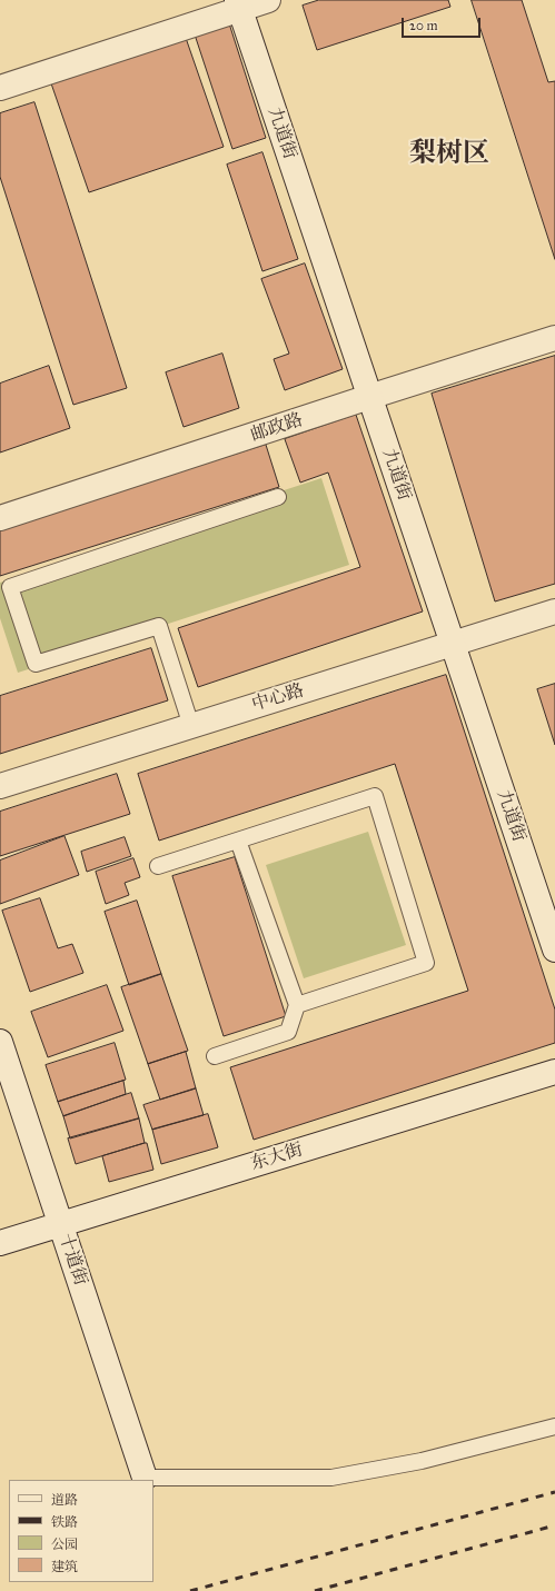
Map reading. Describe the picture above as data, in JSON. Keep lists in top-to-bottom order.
{
  "streets": {
    "street": [
      "九道街",
      "邮政路",
      "中心路",
      "东大街",
      "十道街"
    ]
  },
  "crossings": [
    ["九道街", "邮政路"],
    ["九道街", "中心路"],
    ["东大街", "十道街"]
  ],
  "districts": ["梨树区"],
  "legend": [
    "道路",
    "铁路",
    "公园",
    "建筑"
  ],
  "scale_bar": "20 m"
}
